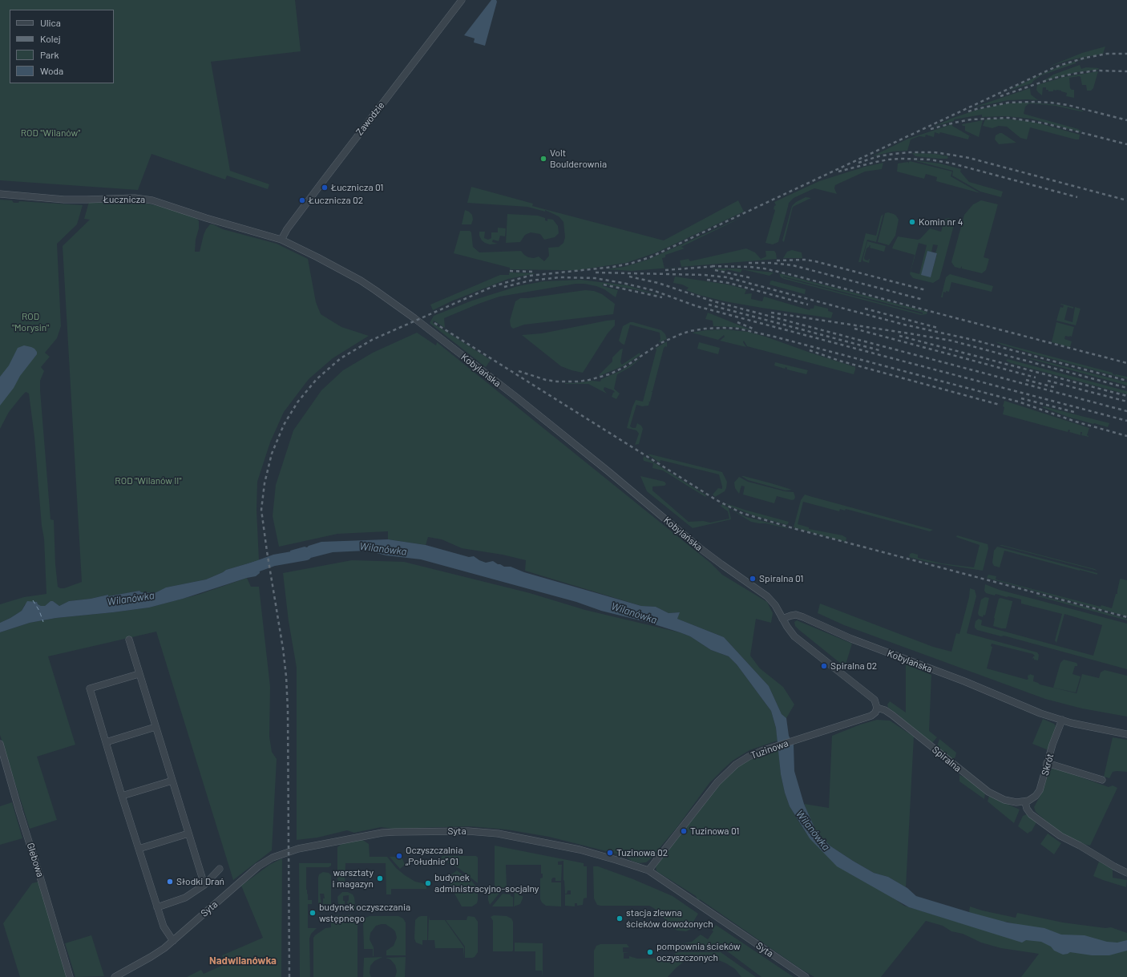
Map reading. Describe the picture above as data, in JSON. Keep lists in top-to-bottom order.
{
  "streets": {
    "street": [
      "Zawodzie",
      "Łucznicza",
      "Kobylańska",
      "Tuzinowa",
      "Spiralna",
      "Skrót",
      "Syta",
      "Glebowa"
    ]
  },
  "crossings": [
    ["Zawodzie", "Łucznicza"],
    ["Zawodzie", "Kobylańska"],
    ["Łucznicza", "Kobylańska"],
    ["Kobylańska", "Skrót"],
    ["Tuzinowa", "Spiralna"],
    ["Tuzinowa", "Syta"],
    ["Spiralna", "Skrót"]
  ],
  "districts": ["Nadwilanówka"],
  "water": ["Wilanówka"],
  "parks": ["ROD \"Wilanów\"", "ROD \"Morysin\"", "ROD \"Wilanów II\""],
  "places": [
    "Volt Boulderownia",
    "Łucznicza 01",
    "Łucznicza 02",
    "Komin nr 4",
    "Spiralna 01",
    "Spiralna 02",
    "Tuzinowa 01",
    "Tuzinowa 02",
    "Oczyszczalnia „Południe” 01",
    "warsztaty i magazyn",
    "Słodki Drań",
    "budynek administracyjno-socjalny",
    "budynek oczyszczania wstępnego",
    "stacja zlewna ścieków dowożonych",
    "pompownia ścieków oczyszczonych"
  ],
  "legend": [
    "Ulica",
    "Kolej",
    "Park",
    "Woda"
  ]
}
